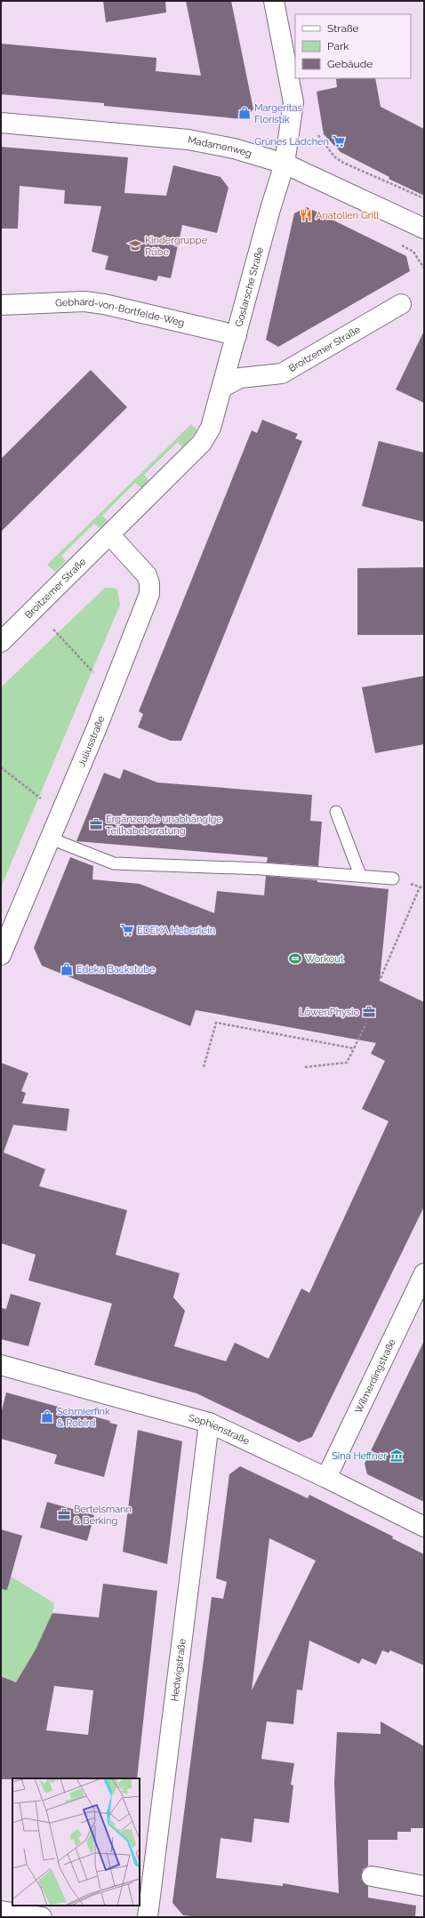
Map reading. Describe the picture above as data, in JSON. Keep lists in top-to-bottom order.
{
  "streets": {
    "street": [
      "Madamenweg",
      "Goslarsche Straße",
      "Gebhard-von-Bortfelde-Weg",
      "Broitzemer Straße",
      "Juliusstraße",
      "Wilmerdingstraße",
      "Sophienstraße",
      "Hedwigstraße"
    ]
  },
  "crossings": [
    ["Madamenweg", "Goslarsche Straße"],
    ["Goslarsche Straße", "Gebhard-von-Bortfelde-Weg"],
    ["Goslarsche Straße", "Broitzemer Straße"],
    ["Goslarsche Straße", "Juliusstraße"],
    ["Broitzemer Straße", "Juliusstraße"],
    ["Wilmerdingstraße", "Sophienstraße"],
    ["Sophienstraße", "Hedwigstraße"]
  ],
  "places": {
    "shop": ["Margeritas Floristik", "Edeka Backstube", "Schmierfink & Robird"],
    "supermarket": ["Grünes Lädchen", "EDEKA Heberlein"],
    "restaurant": ["Anatolien Grill"],
    "school or university": ["Kindergruppe Rübe"],
    "office": ["Ergänzende unabhängige Teilhabeberatung", "LöwenPhysio", "Bertelsmann & Berking"],
    "sports": ["Workout"],
    "museum": ["Sina Heffner"]
  },
  "legend": ["Straße", "Park", "Gebäude"]
}
